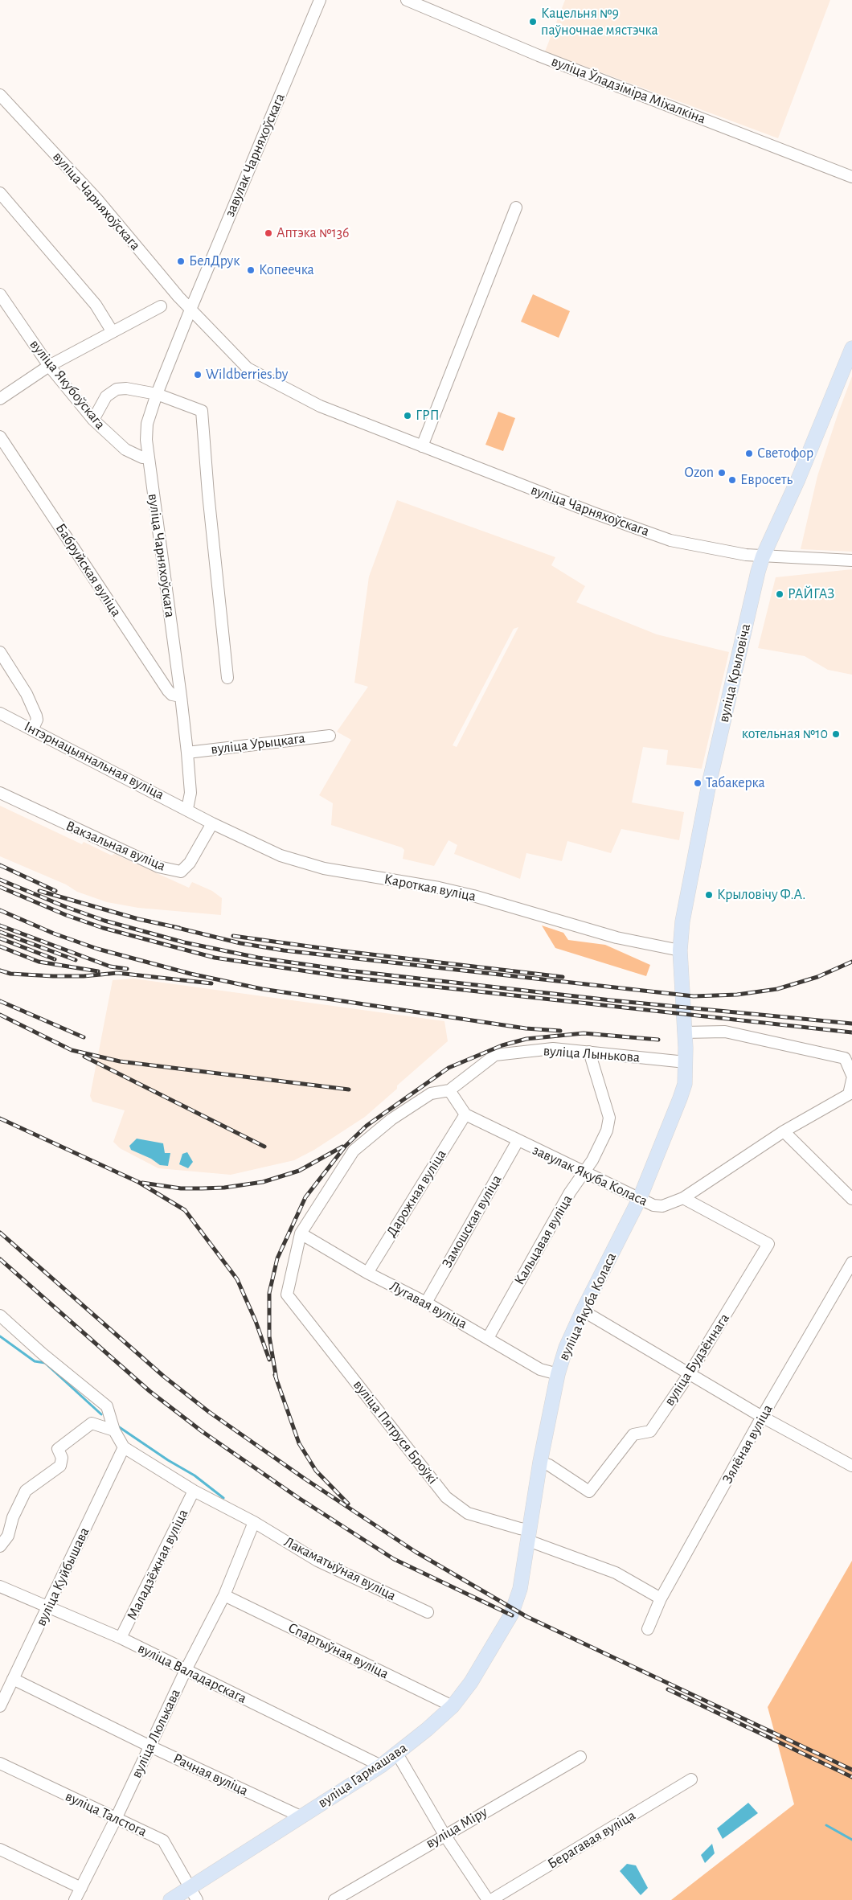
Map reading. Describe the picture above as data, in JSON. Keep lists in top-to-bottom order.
{
  "streets": {
    "main road": ["вуліца Крыловіча", "вуліца Якуба Коласа", "вуліца Гармашава"],
    "street": [
      "вуліца Ўладзіміра Міхалкіна",
      "завулак Чарняхоўскага",
      "вуліца Чарняхоўскага",
      "вуліца Якубоўскага",
      "Бабруйская вуліца",
      "вуліца Урыцкага",
      "Інтэрнацыянальная вуліца",
      "Вакзальная вуліца",
      "Кароткая вуліца",
      "вуліца Лынькова",
      "завулак Якуба Коласа",
      "Дарожная вуліца",
      "Замошская вуліца",
      "Кальцавая вуліца",
      "Лугавая вуліца",
      "вуліца Будзённага",
      "вуліца Пятруся Броўкі",
      "Зялёная вуліца",
      "Маладзёжная вуліца",
      "Лакаматыўная вуліца",
      "вуліца Куйбышава",
      "Спартыўная вуліца",
      "вуліца Валадарскага",
      "вуліца Люлькава",
      "Рачная вуліца",
      "вуліца Талстога",
      "вуліца Міру",
      "Берагавая вуліца"
    ]
  },
  "crossings": [
    ["завулак Чарняхоўскага", "вуліца Чарняхоўскага"],
    ["вуліца Чарняхоўскага", "вуліца Якубоўскага"],
    ["вуліца Чарняхоўскага", "Бабруйская вуліца"],
    ["вуліца Чарняхоўскага", "вуліца Крыловіча"],
    ["вуліца Чарняхоўскага", "вуліца Урыцкага"],
    ["вуліца Чарняхоўскага", "Інтэрнацыянальная вуліца"],
    ["вуліца Чарняхоўскага", "Кароткая вуліца"],
    ["вуліца Крыловіча", "Кароткая вуліца"],
    ["вуліца Крыловіча", "вуліца Якуба Коласа"],
    ["Інтэрнацыянальная вуліца", "Кароткая вуліца"],
    ["Вакзальная вуліца", "Кароткая вуліца"],
    ["вуліца Лынькова", "завулак Якуба Коласа"],
    ["вуліца Лынькова", "Кальцавая вуліца"],
    ["вуліца Лынькова", "Лугавая вуліца"],
    ["вуліца Лынькова", "вуліца Якуба Коласа"],
    ["вуліца Лынькова", "вуліца Пятруся Броўкі"],
    ["завулак Якуба Коласа", "Дарожная вуліца"],
    ["завулак Якуба Коласа", "Замошская вуліца"],
    ["завулак Якуба Коласа", "Кальцавая вуліца"],
    ["завулак Якуба Коласа", "вуліца Якуба Коласа"],
    ["завулак Якуба Коласа", "вуліца Будзённага"],
    ["Дарожная вуліца", "Лугавая вуліца"],
    ["Замошская вуліца", "Лугавая вуліца"],
    ["Кальцавая вуліца", "Лугавая вуліца"],
    ["Лугавая вуліца", "вуліца Якуба Коласа"],
    ["вуліца Якуба Коласа", "вуліца Будзённага"],
    ["вуліца Якуба Коласа", "вуліца Пятруся Броўкі"],
    ["вуліца Якуба Коласа", "вуліца Гармашава"],
    ["вуліца Пятруся Броўкі", "Зялёная вуліца"],
    ["Маладзёжная вуліца", "Лакаматыўная вуліца"],
    ["Маладзёжная вуліца", "вуліца Валадарскага"],
    ["Лакаматыўная вуліца", "вуліца Куйбышава"],
    ["Лакаматыўная вуліца", "вуліца Люлькава"],
    ["вуліца Куйбышава", "вуліца Валадарскага"],
    ["вуліца Куйбышава", "Рачная вуліца"],
    ["Спартыўная вуліца", "вуліца Люлькава"],
    ["Спартыўная вуліца", "вуліца Гармашава"],
    ["вуліца Валадарскага", "вуліца Люлькава"],
    ["вуліца Валадарскага", "вуліца Гармашава"],
    ["вуліца Люлькава", "Рачная вуліца"],
    ["вуліца Люлькава", "вуліца Талстога"],
    ["Рачная вуліца", "вуліца Гармашава"],
    ["вуліца Гармашава", "вуліца Талстога"]
  ],
  "places": [
    "Кацельня №9 паўночнае мястэчка",
    "Аптэка №136",
    "БелДрук",
    "Копеечка",
    "Wildberries.by",
    "ГРП",
    "Светофор",
    "Ozon",
    "Евросеть",
    "РАЙГАЗ",
    "котельная №10",
    "Табакерка",
    "Крыловічу Ф.А."
  ]
}
